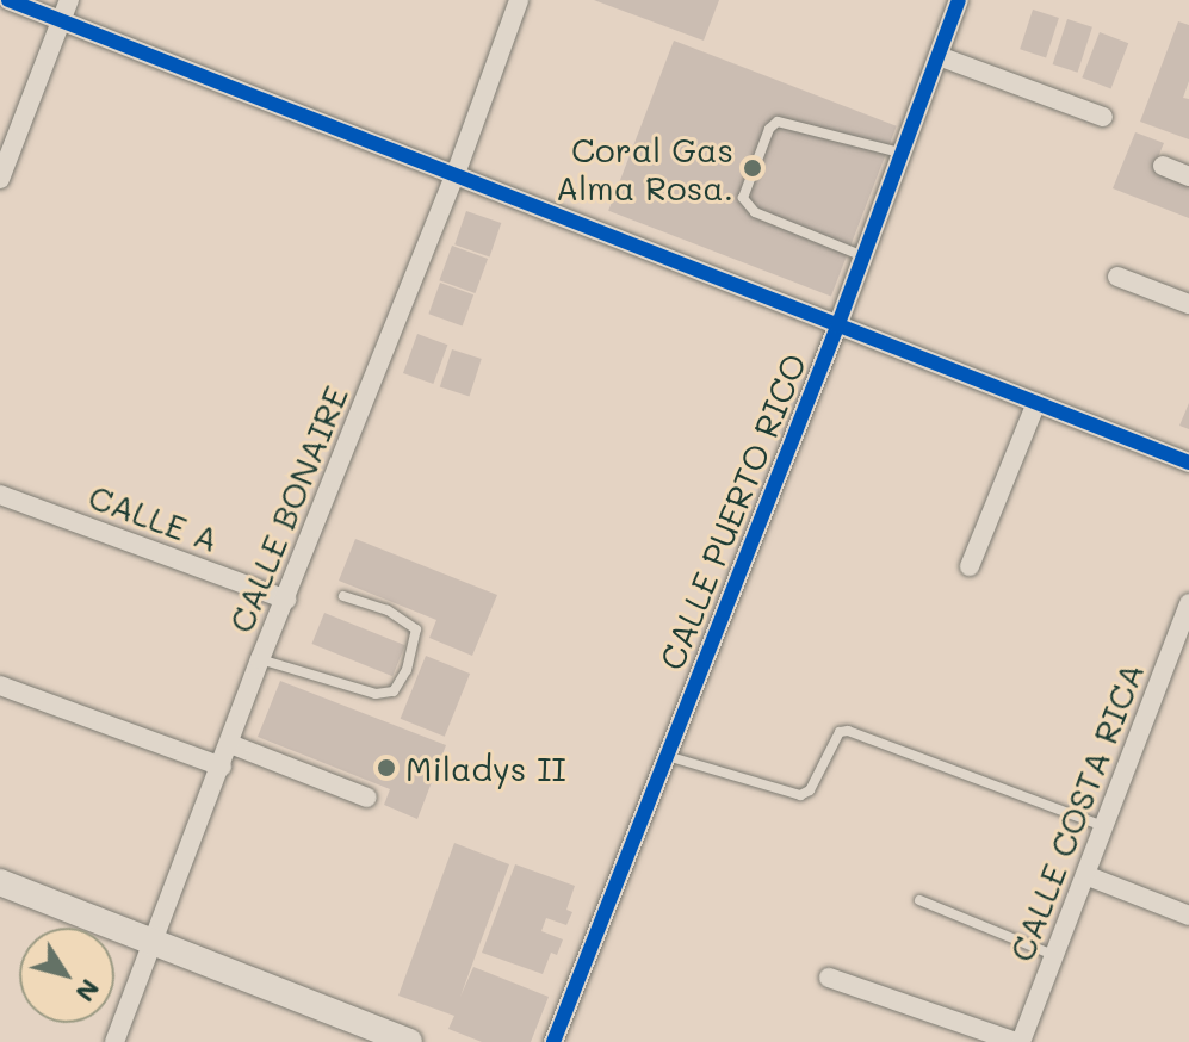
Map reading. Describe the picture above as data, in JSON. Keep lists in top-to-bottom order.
{
  "streets": {
    "street": [
      "CALLE BONAIRE",
      "CALLE PUERTO RICO",
      "CALLE A",
      "CALLE COSTA RICA"
    ]
  },
  "crossings": [
    ["CALLE BONAIRE", "CALLE A"]
  ],
  "places": ["Coral Gas Alma Rosa.", "Miladys II"],
  "north": "bottom right"
}
